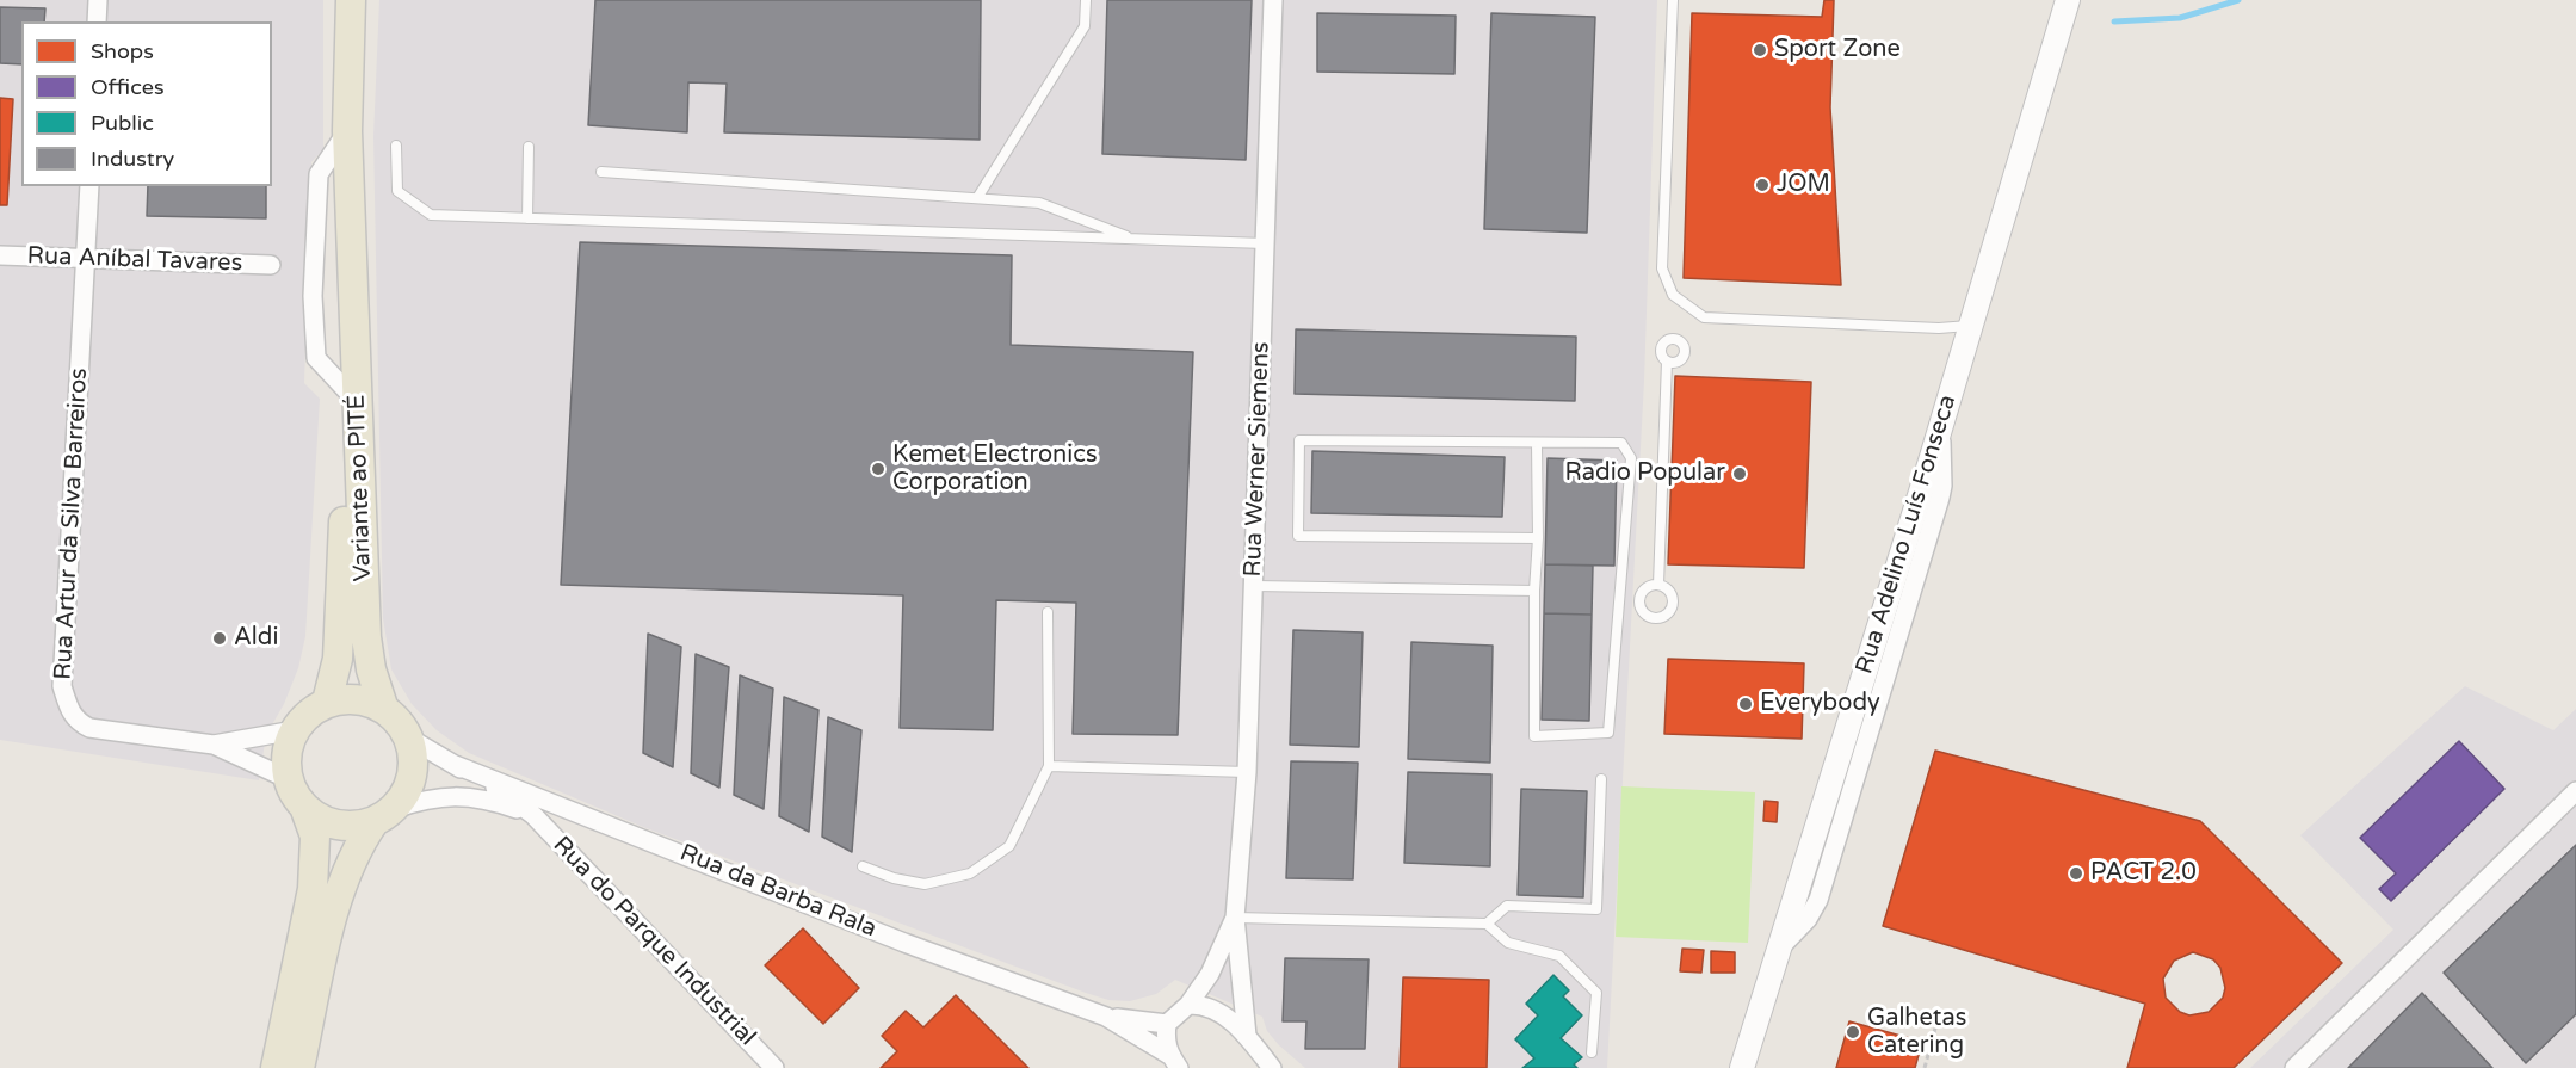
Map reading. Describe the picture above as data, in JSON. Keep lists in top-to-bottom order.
{
  "streets": {
    "main road": ["Variante ao PITÉ"],
    "street": [
      "Rua Aníbal Tavares",
      "Rua Werner Siemens",
      "Rua Artur da Silva Barreiros",
      "Rua Adelino Luís Fonseca",
      "Rua da Barba Rala",
      "Rua do Parque Industrial"
    ]
  },
  "crossings": [
    ["Rua Aníbal Tavares", "Rua Artur da Silva Barreiros"],
    ["Rua Werner Siemens", "Rua da Barba Rala"],
    ["Variante ao PITÉ", "Rua da Barba Rala"],
    ["Rua da Barba Rala", "Rua do Parque Industrial"]
  ],
  "places": [
    "Sport Zone",
    "JOM",
    "Kemet Electronics Corporation",
    "Radio Popular",
    "Aldi",
    "Everybody",
    "PACT 2.0",
    "Galhetas Catering"
  ],
  "legend": [
    "Shops",
    "Offices",
    "Public",
    "Industry"
  ]
}
